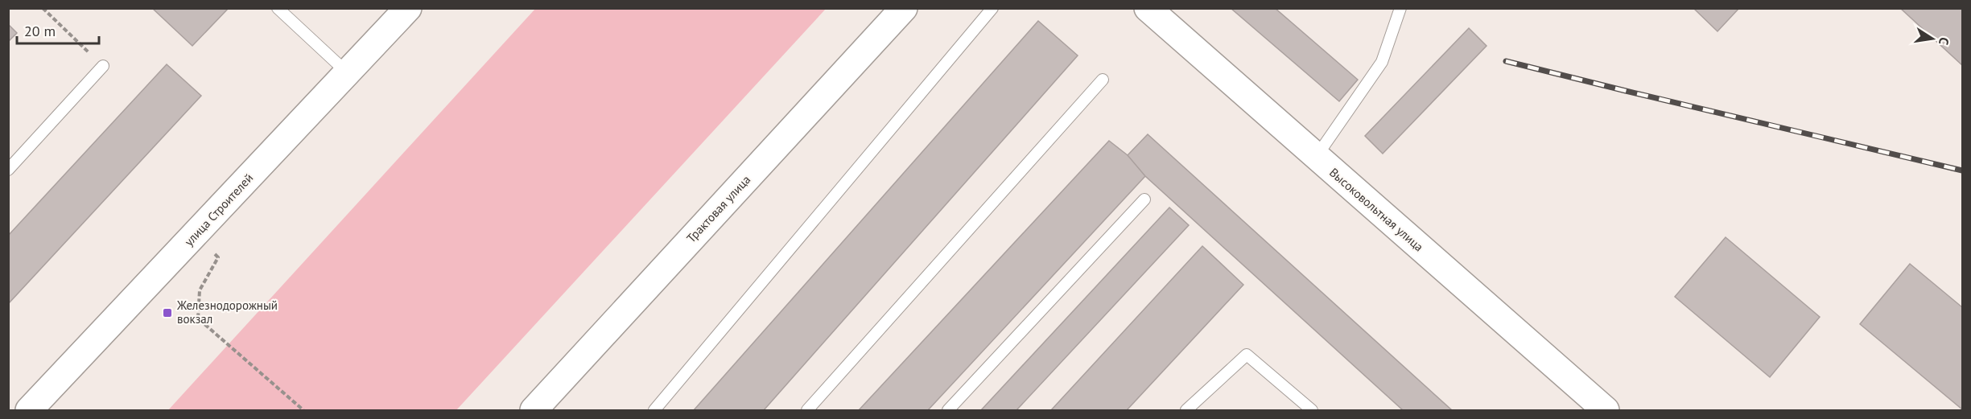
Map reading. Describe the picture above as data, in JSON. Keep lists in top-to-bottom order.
{
  "streets": {
    "main road": ["Трактовая улица", "улица Строителей", "Высоковольтная улица"]
  },
  "places": {
    "transit": ["Железнодорожный вокзал"]
  },
  "scale_bar": "20 m",
  "north": "right"
}
